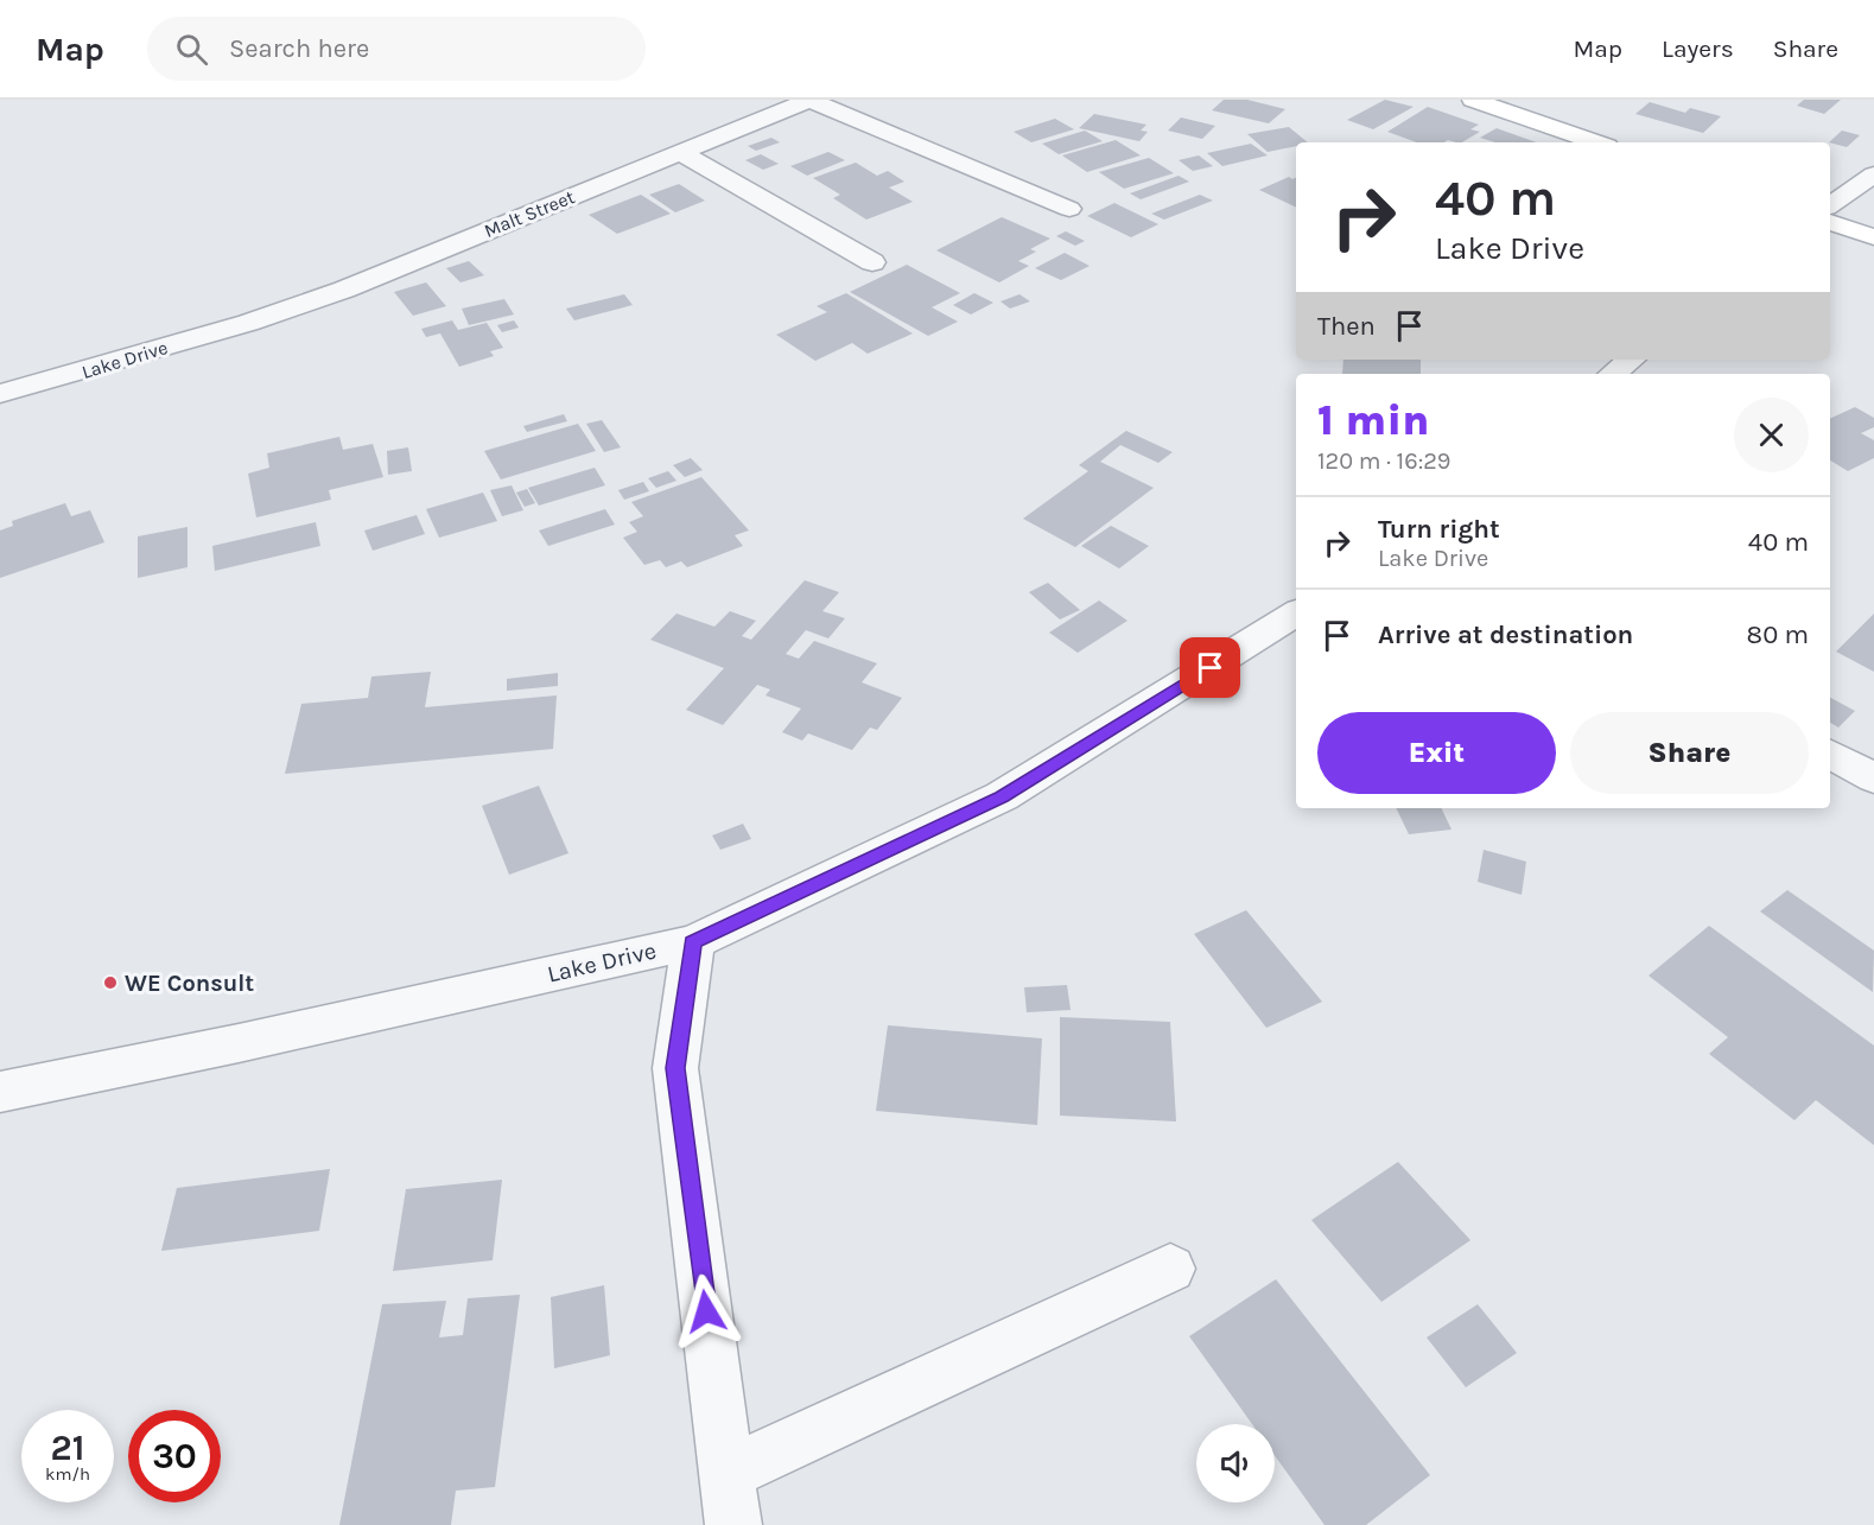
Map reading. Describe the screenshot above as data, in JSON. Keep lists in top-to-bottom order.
{
  "streets": {
    "street": ["Malt Street", "Lake Drive"]
  },
  "crossings": [
    ["Malt Street", "Lake Drive"]
  ],
  "places": ["WE Consult"],
  "page": {
    "header": "Map",
    "search": "Search here",
    "nav": ["Map", "Layers", "Share"],
    "turn": ["40 m", "Lake Drive"],
    "then": "Then",
    "heading": ["1 min", "120 m · 16:29"],
    "list": [
      {
        "name": "Turn right",
        "note": "Lake Drive",
        "value": "40 m"
      },
      {
        "name": "Arrive at destination",
        "value": "80 m"
      }
    ],
    "buttons": ["Exit", "Share"],
    "speed": "21 km/h",
    "limit": "30"
  }
}
